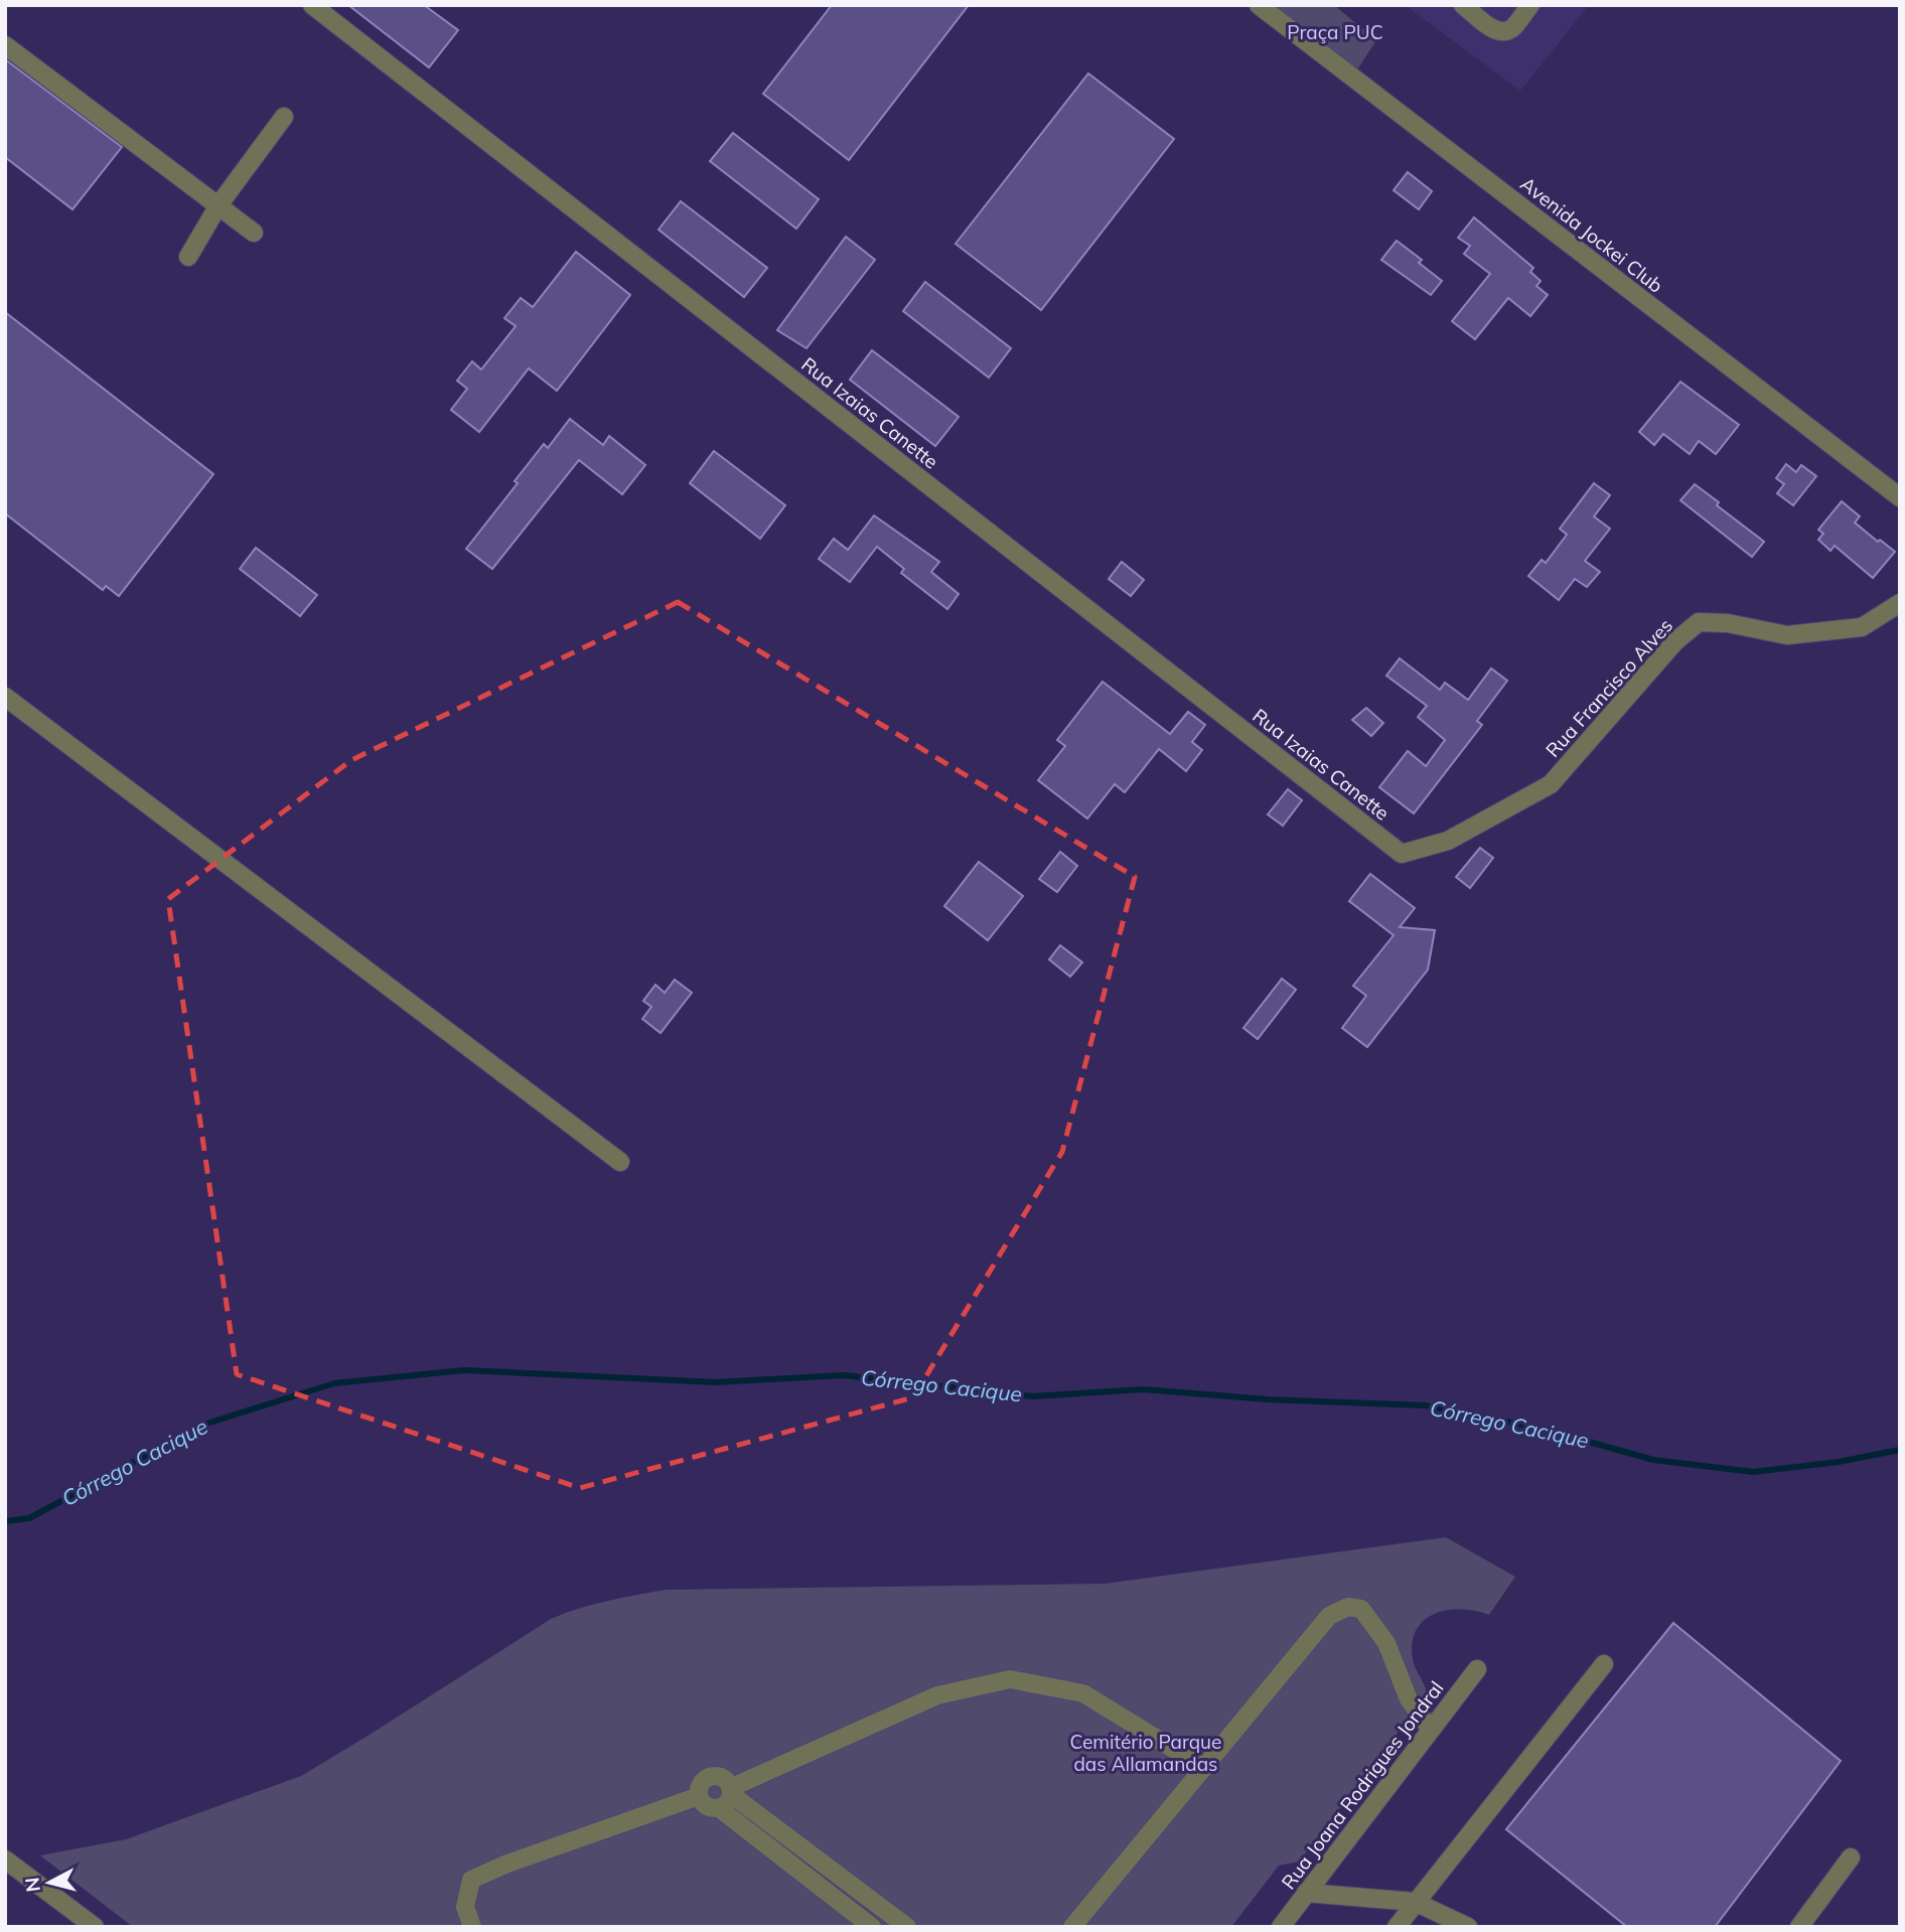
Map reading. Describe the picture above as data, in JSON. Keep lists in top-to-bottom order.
{
  "streets": {
    "street": [
      "Avenida Jockei Club",
      "Rua Izaias Canette",
      "Rua Francisco Alves",
      "Rua Joana Rodrigues Jondral"
    ]
  },
  "crossings": [
    ["Rua Izaias Canette", "Rua Francisco Alves"]
  ],
  "water": ["Córrego Cacique"],
  "parks": ["Praça PUC", "Cemitério Parque das Allamandas"],
  "north": "left"
}
